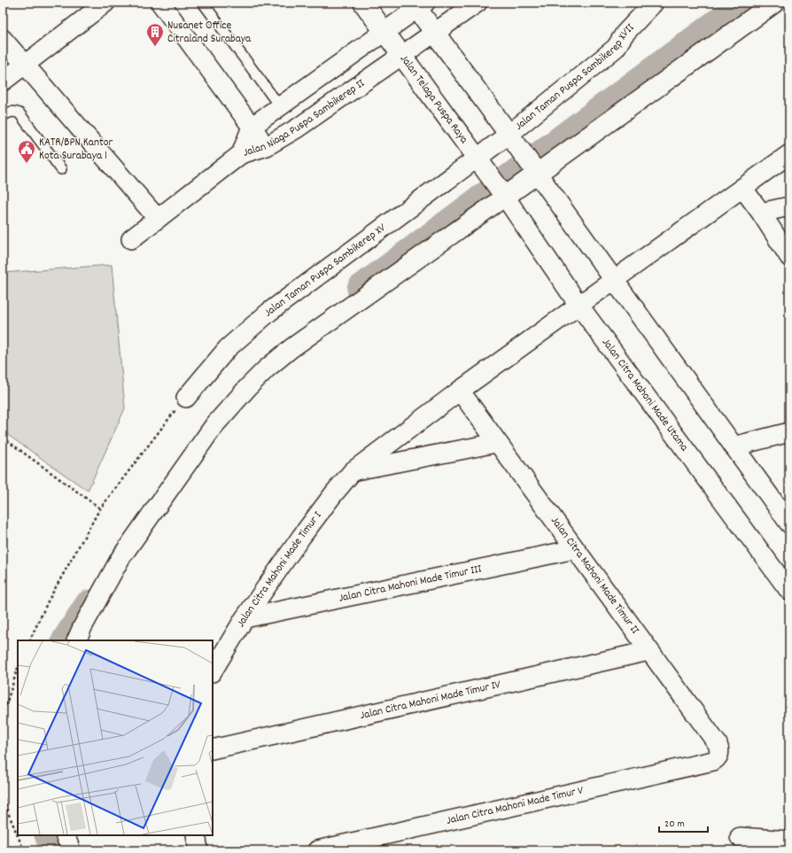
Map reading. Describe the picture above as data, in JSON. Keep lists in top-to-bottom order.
{
  "streets": {
    "main road": ["Jalan Telaga Puspa Raya"],
    "street": [
      "Jalan Taman Puspa Sambikerep XVII",
      "Jalan Niaga Puspa Sambikerep II",
      "Jalan Taman Puspa Sambikerep XV",
      "Jalan Citra Mahoni Made Utama",
      "Jalan Citra Mahoni Made Timur I",
      "Jalan Citra Mahoni Made Timur II",
      "Jalan Citra Mahoni Made Timur III",
      "Jalan Citra Mahoni Made Timur IV",
      "Jalan Citra Mahoni Made Timur V"
    ]
  },
  "crossings": [
    ["Jalan Taman Puspa Sambikerep XVII", "Jalan Telaga Puspa Raya"],
    ["Jalan Taman Puspa Sambikerep XVII", "Jalan Taman Puspa Sambikerep XV"],
    ["Jalan Telaga Puspa Raya", "Jalan Niaga Puspa Sambikerep II"],
    ["Jalan Telaga Puspa Raya", "Jalan Taman Puspa Sambikerep XV"],
    ["Jalan Telaga Puspa Raya", "Jalan Citra Mahoni Made Utama"],
    ["Jalan Citra Mahoni Made Utama", "Jalan Citra Mahoni Made Timur I"],
    ["Jalan Citra Mahoni Made Timur I", "Jalan Citra Mahoni Made Timur II"],
    ["Jalan Citra Mahoni Made Timur I", "Jalan Citra Mahoni Made Timur III"],
    ["Jalan Citra Mahoni Made Timur II", "Jalan Citra Mahoni Made Timur III"],
    ["Jalan Citra Mahoni Made Timur II", "Jalan Citra Mahoni Made Timur IV"],
    ["Jalan Citra Mahoni Made Timur II", "Jalan Citra Mahoni Made Timur V"]
  ],
  "places": {
    "building": ["Nusanet Office Citraland Surabaya"],
    "public building": ["KATR/BPN Kantor Kota Surabaya 1"]
  },
  "scale_bar": "20 m"
}
